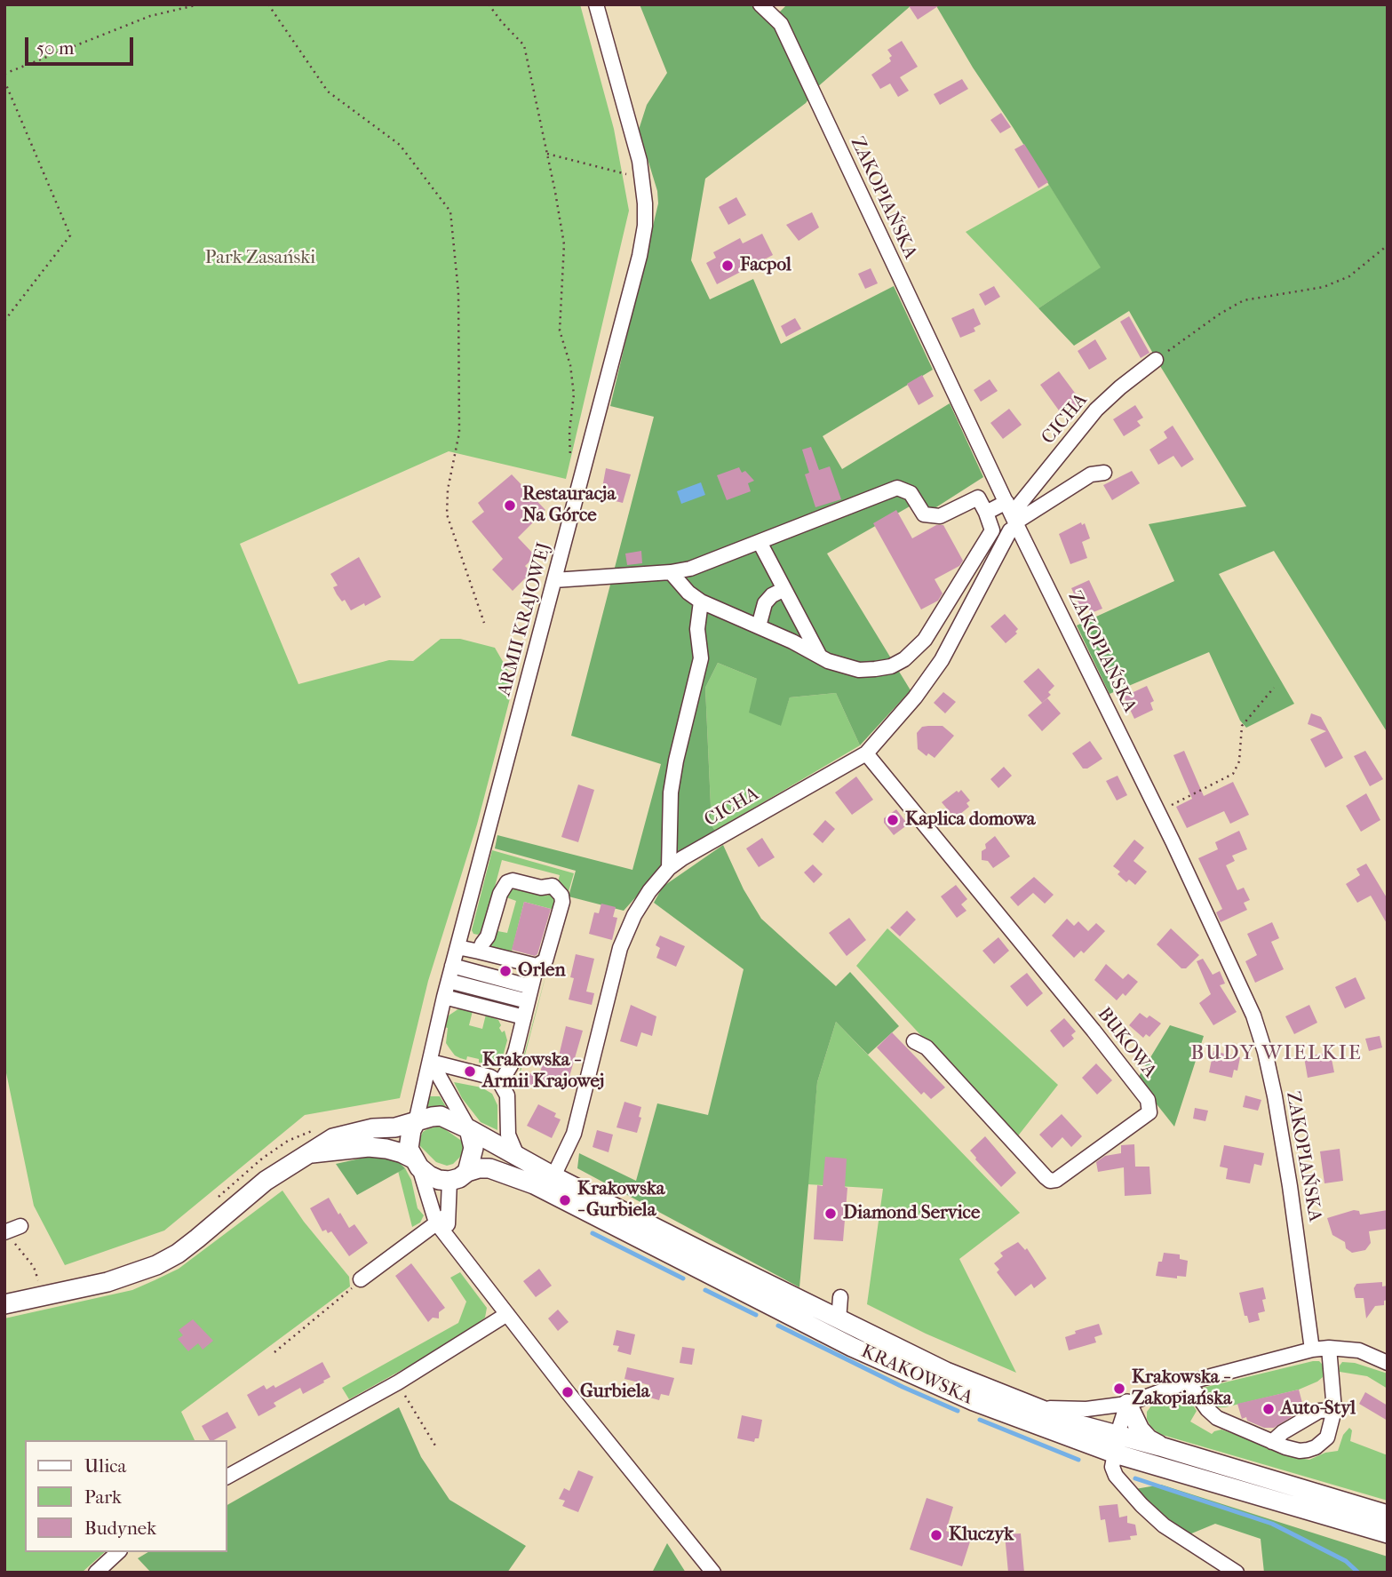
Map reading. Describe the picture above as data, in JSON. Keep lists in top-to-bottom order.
{
  "streets": {
    "main road": ["KRAKOWSKA"],
    "street": [
      "ZAKOPIAŃSKA",
      "CICHA",
      "ARMII KRAJOWEJ",
      "BUKOWA"
    ]
  },
  "crossings": [
    ["ZAKOPIAŃSKA", "CICHA"],
    ["ZAKOPIAŃSKA", "KRAKOWSKA"],
    ["CICHA", "BUKOWA"],
    ["CICHA", "KRAKOWSKA"],
    ["ARMII KRAJOWEJ", "KRAKOWSKA"]
  ],
  "districts": ["BUDY WIELKIE"],
  "parks": ["Park Zasański"],
  "places": [
    "Facpol",
    "Restauracja Na Górce",
    "Kaplica domowa",
    "Orlen",
    "Krakowska - Armii Krajowej",
    "Krakowska - Gurbiela",
    "Diamond Service",
    "Krakowska - Zakopiańska",
    "Gurbiela",
    "Auto-Styl",
    "Kluczyk"
  ],
  "legend": ["Ulica", "Park", "Budynek"],
  "scale_bar": "50 m"
}
